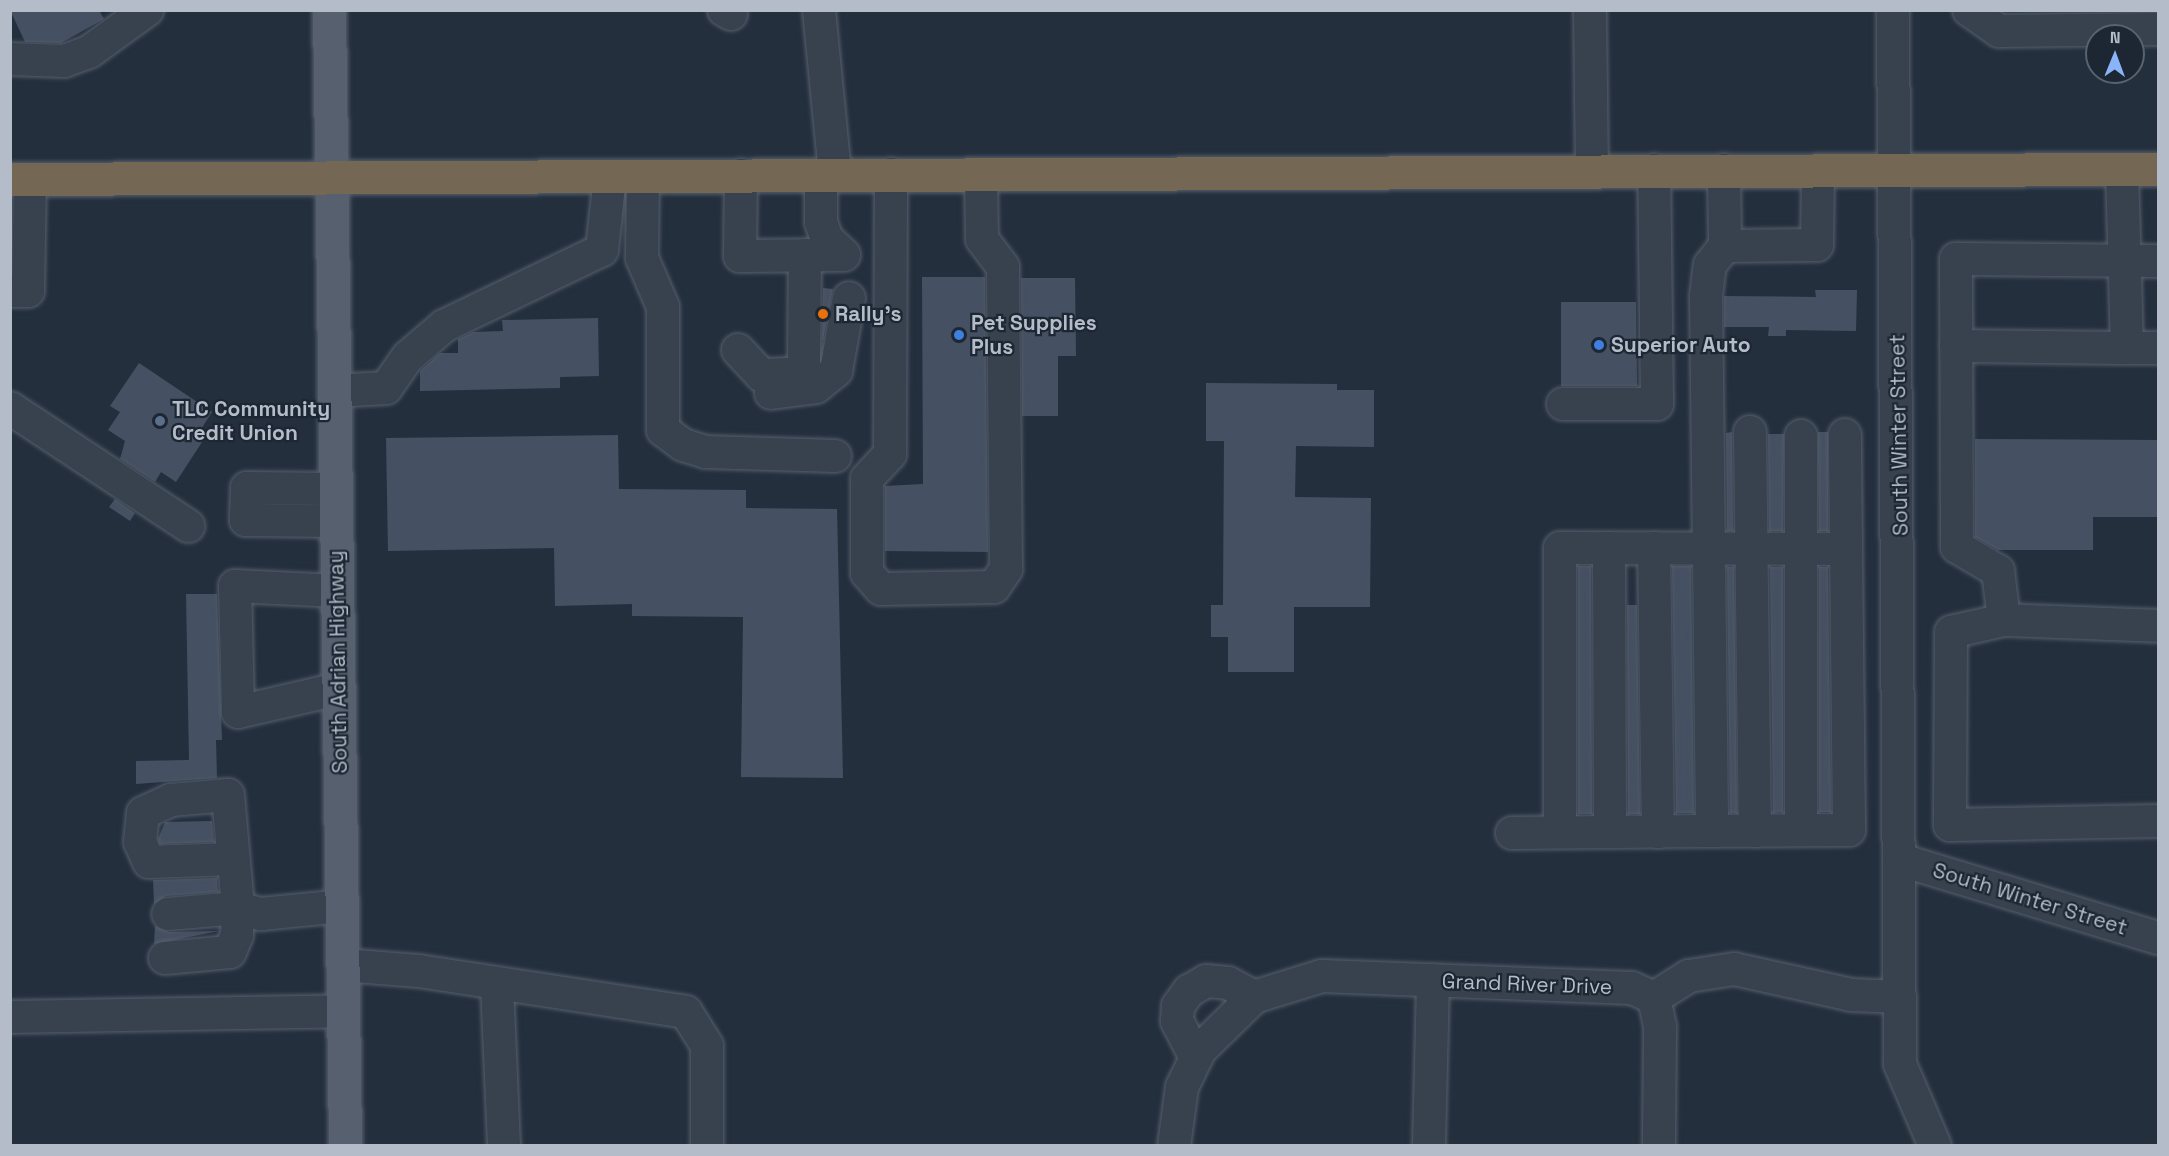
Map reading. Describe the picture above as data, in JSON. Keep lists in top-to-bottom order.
{
  "streets": {
    "main road": ["South Adrian Highway"],
    "street": ["South Winter Street", "Grand River Drive"]
  },
  "places": [
    "Rally's",
    "Pet Supplies Plus",
    "Superior Auto",
    "TLC Community Credit Union"
  ],
  "north": "top"
}
